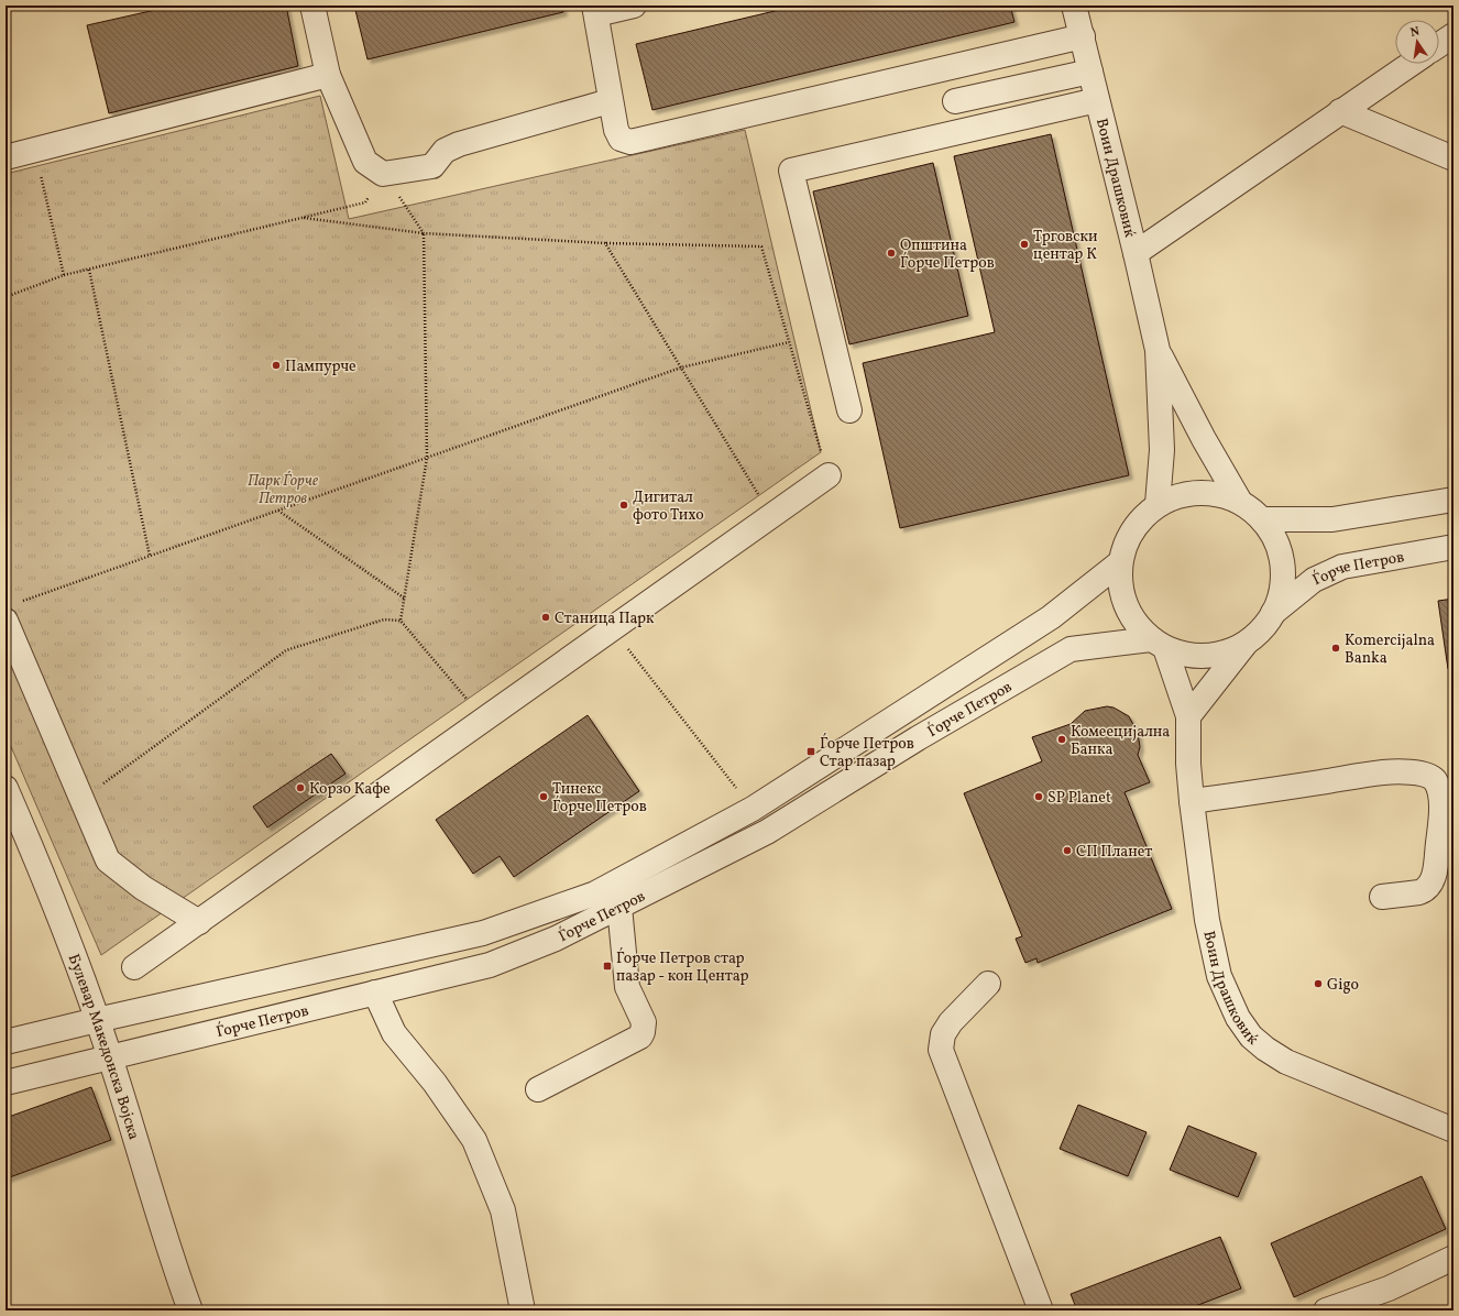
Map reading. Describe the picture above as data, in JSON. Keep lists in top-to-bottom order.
{
  "streets": {
    "street": ["Воин Драшковиќ", "Ѓорче Петров", "Булевар Македонска Војска"]
  },
  "crossings": [
    ["Воин Драшковиќ", "Ѓорче Петров"],
    ["Ѓорче Петров", "Булевар Македонска Војска"]
  ],
  "parks": ["Парк Ѓорче Петров"],
  "places": {
    "other": [
      "Трговски центар К",
      "Општина Ѓорче Петров",
      "Пампурче",
      "Дигитал фото Тихо",
      "Станица Парк",
      "Komercijalna Banka",
      "Комеецијална Банка",
      "Корзо Кафе",
      "Тинекс Ѓорче Петров",
      "SP Planet",
      "СП Планет",
      "Gigo"
    ],
    "transit": ["Ѓорче Петров Стар пазар", "Ѓорче Петров стар пазар - кон Центар"]
  },
  "north": "top"
}
